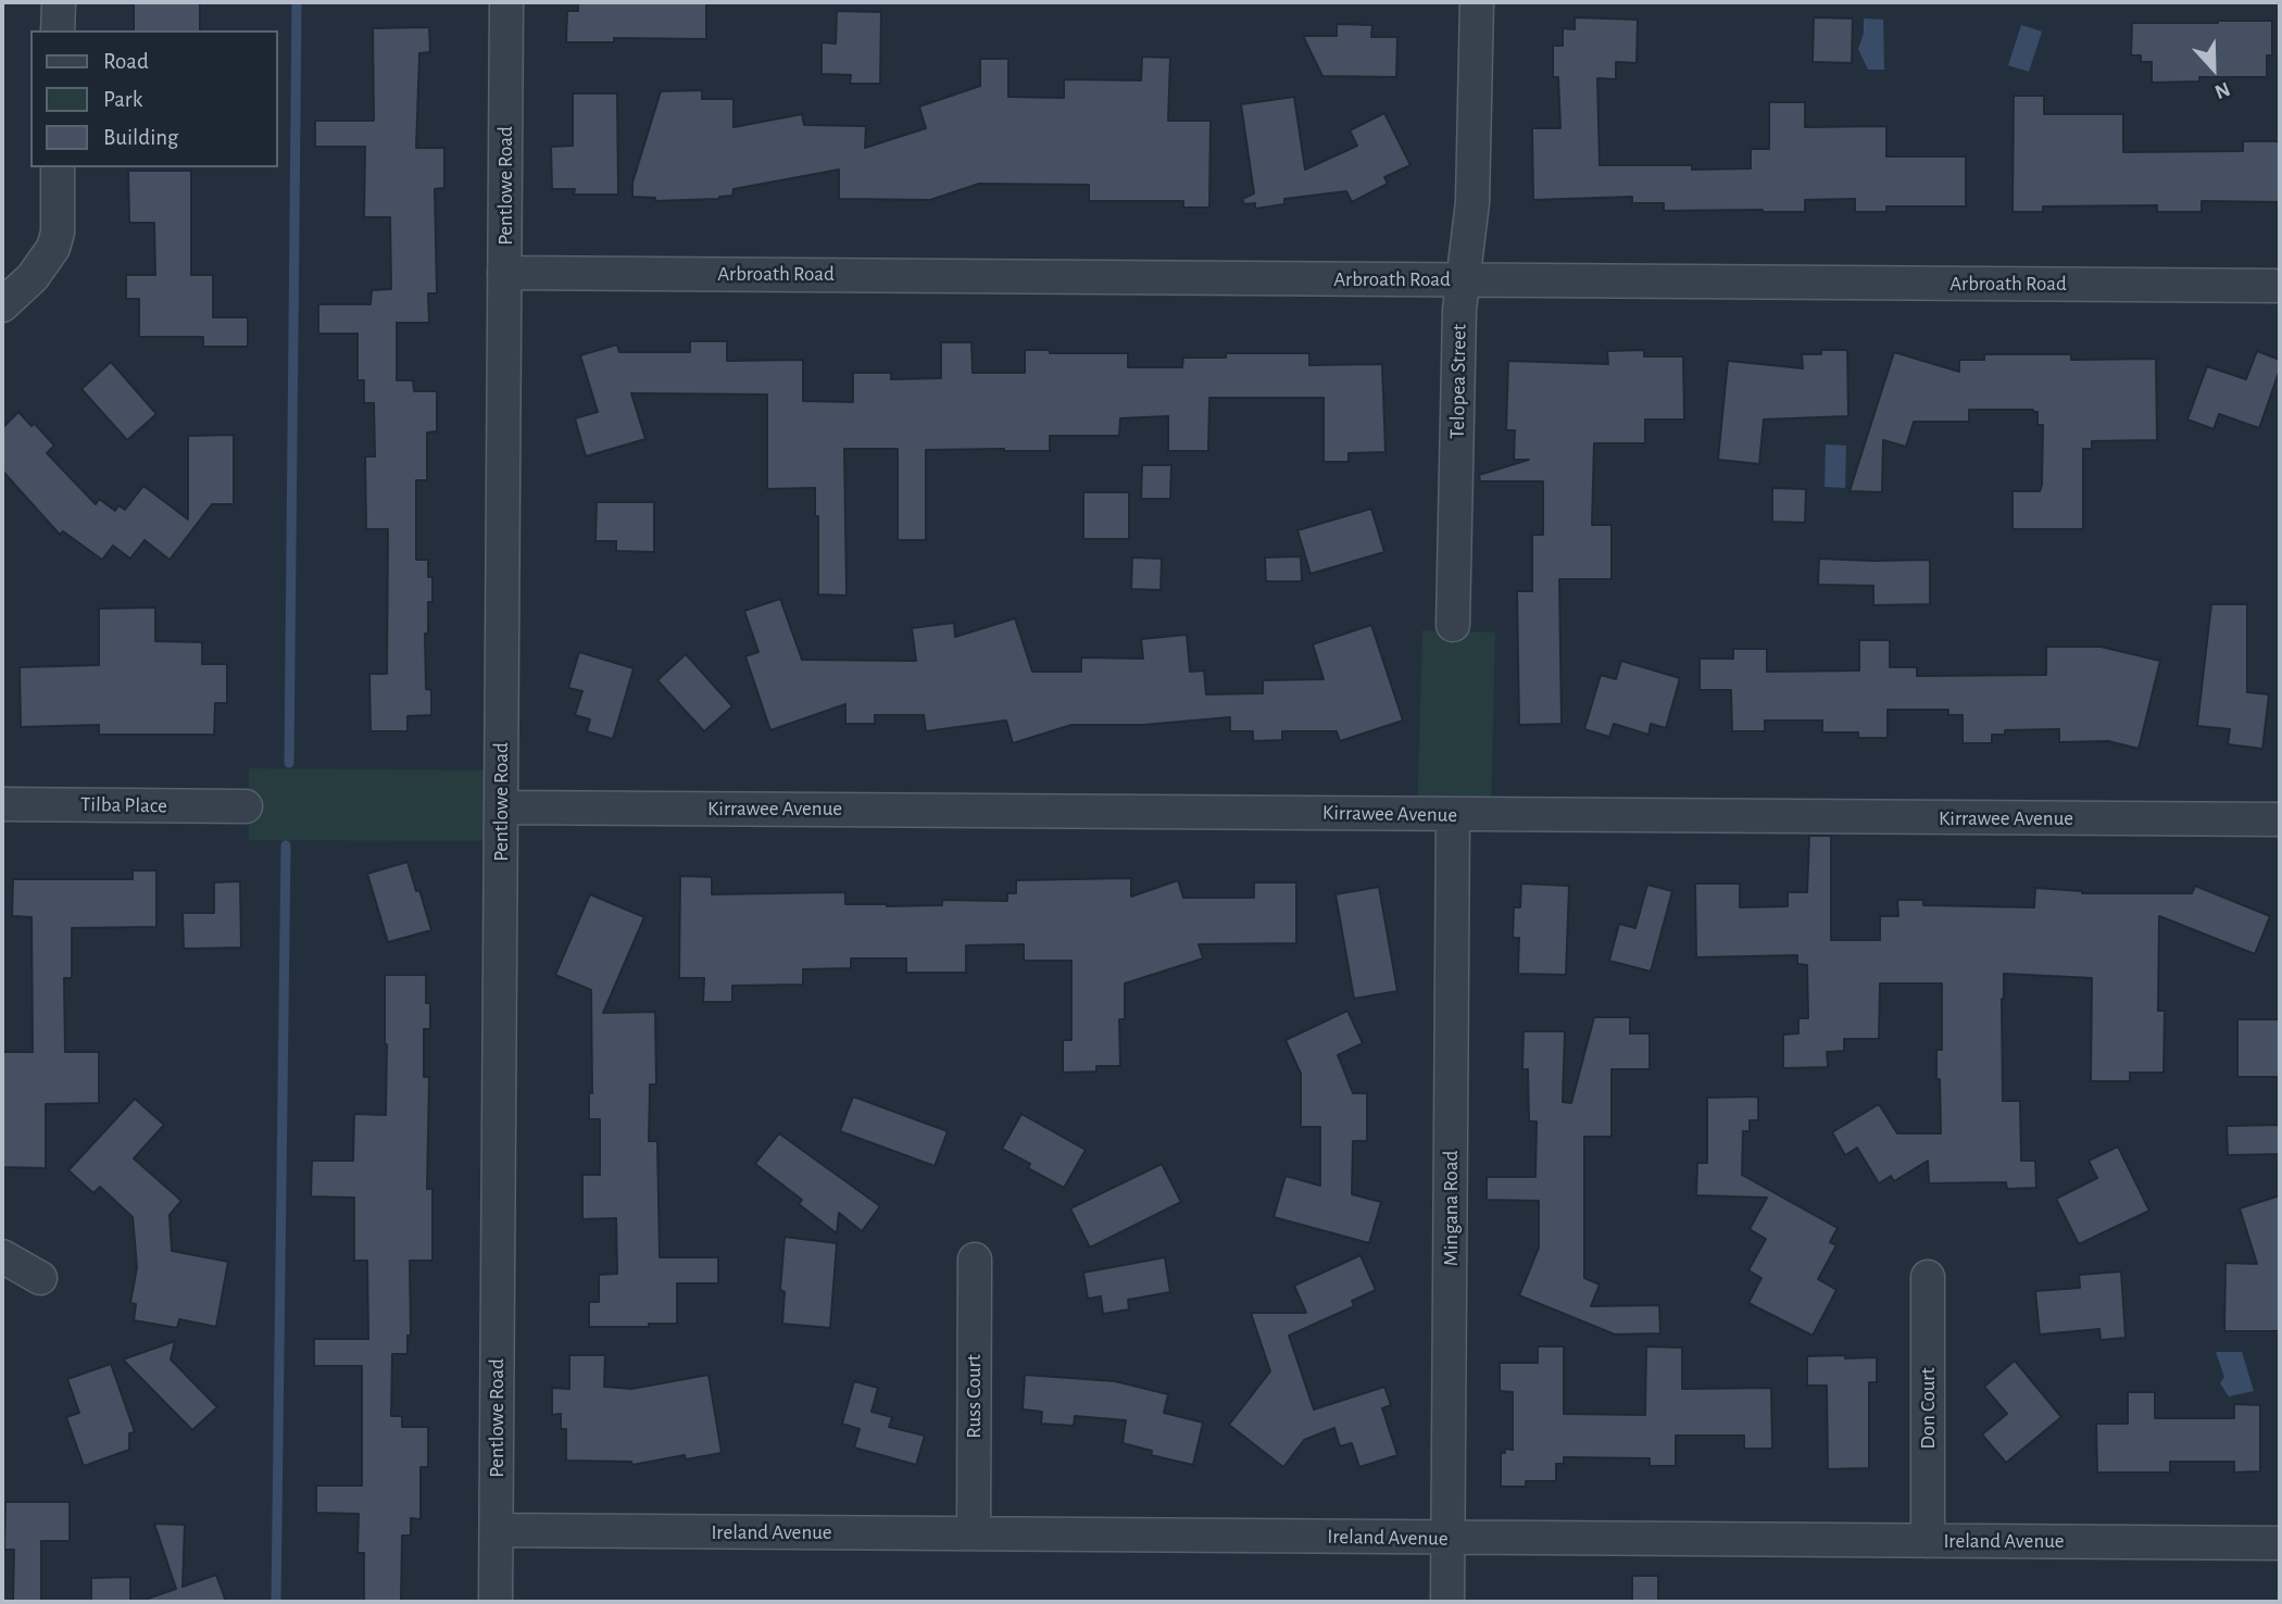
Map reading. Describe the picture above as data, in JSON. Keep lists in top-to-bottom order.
{
  "streets": {
    "street": [
      "Pentlowe Road",
      "Arbroath Road",
      "Telopea Street",
      "Tilba Place",
      "Kirrawee Avenue",
      "Mingana Road",
      "Russ Court",
      "Don Court",
      "Ireland Avenue"
    ]
  },
  "crossings": [
    ["Pentlowe Road", "Arbroath Road"],
    ["Pentlowe Road", "Kirrawee Avenue"],
    ["Pentlowe Road", "Ireland Avenue"],
    ["Arbroath Road", "Telopea Street"],
    ["Kirrawee Avenue", "Mingana Road"],
    ["Mingana Road", "Ireland Avenue"],
    ["Russ Court", "Ireland Avenue"],
    ["Don Court", "Ireland Avenue"]
  ],
  "legend": ["Road", "Park", "Building"],
  "north": "bottom"
}
